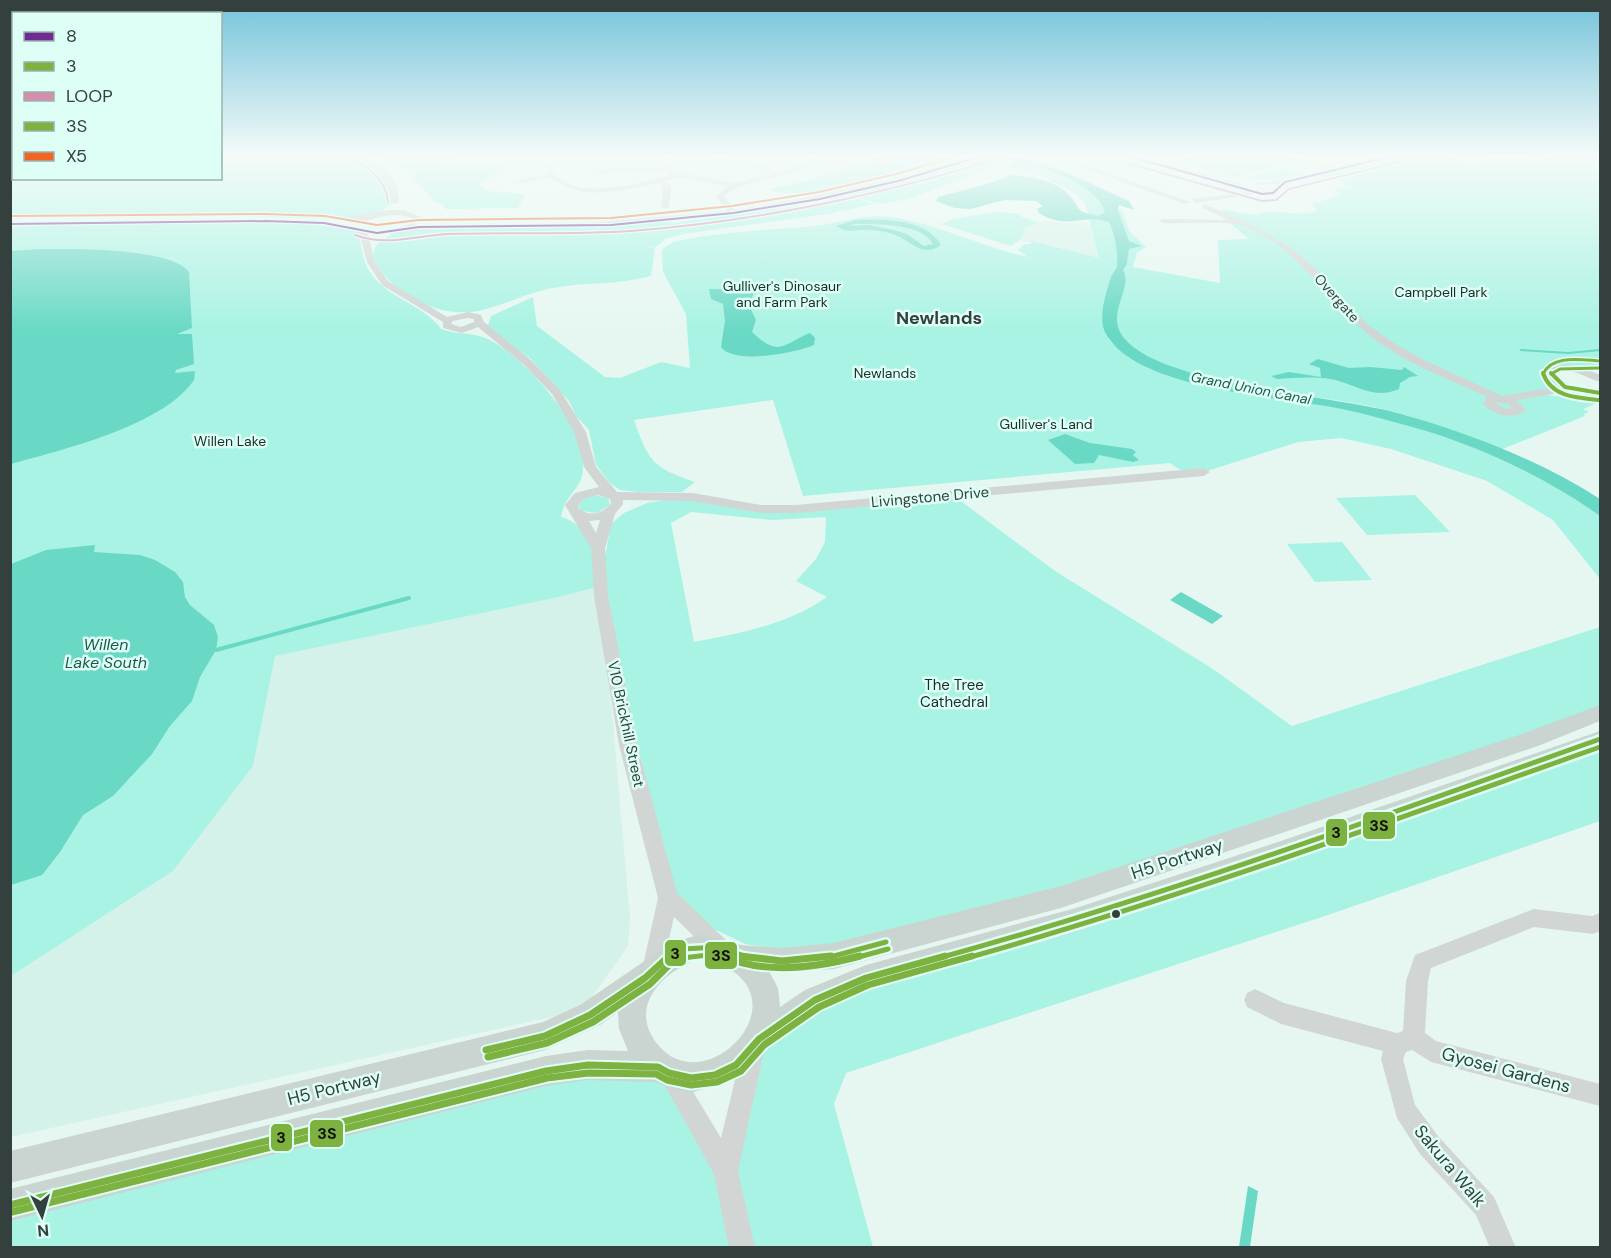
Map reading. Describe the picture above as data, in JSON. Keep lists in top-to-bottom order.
{
  "streets": {
    "main road": ["H5 Portway"],
    "street": [
      "Overgate",
      "Livingstone Drive",
      "V10 Brickhill Street",
      "Gyosei Gardens",
      "Sakura Walk"
    ]
  },
  "crossings": [
    ["Livingstone Drive", "V10 Brickhill Street"],
    ["V10 Brickhill Street", "H5 Portway"],
    ["Gyosei Gardens", "Sakura Walk"]
  ],
  "districts": ["Newlands"],
  "water": ["Grand Union Canal", "Willen Lake South"],
  "parks": [
    "Gulliver's Dinosaur and Farm Park",
    "Campbell Park",
    "Newlands",
    "Gulliver's Land",
    "Willen Lake",
    "The Tree Cathedral"
  ],
  "lines": [
    "transit line 8",
    "transit line LOOP",
    "transit line X5",
    "transit line 3S",
    "transit line 3"
  ],
  "legend": [
    "8",
    "3",
    "LOOP",
    "3S",
    "X5"
  ],
  "north": "bottom"
}
